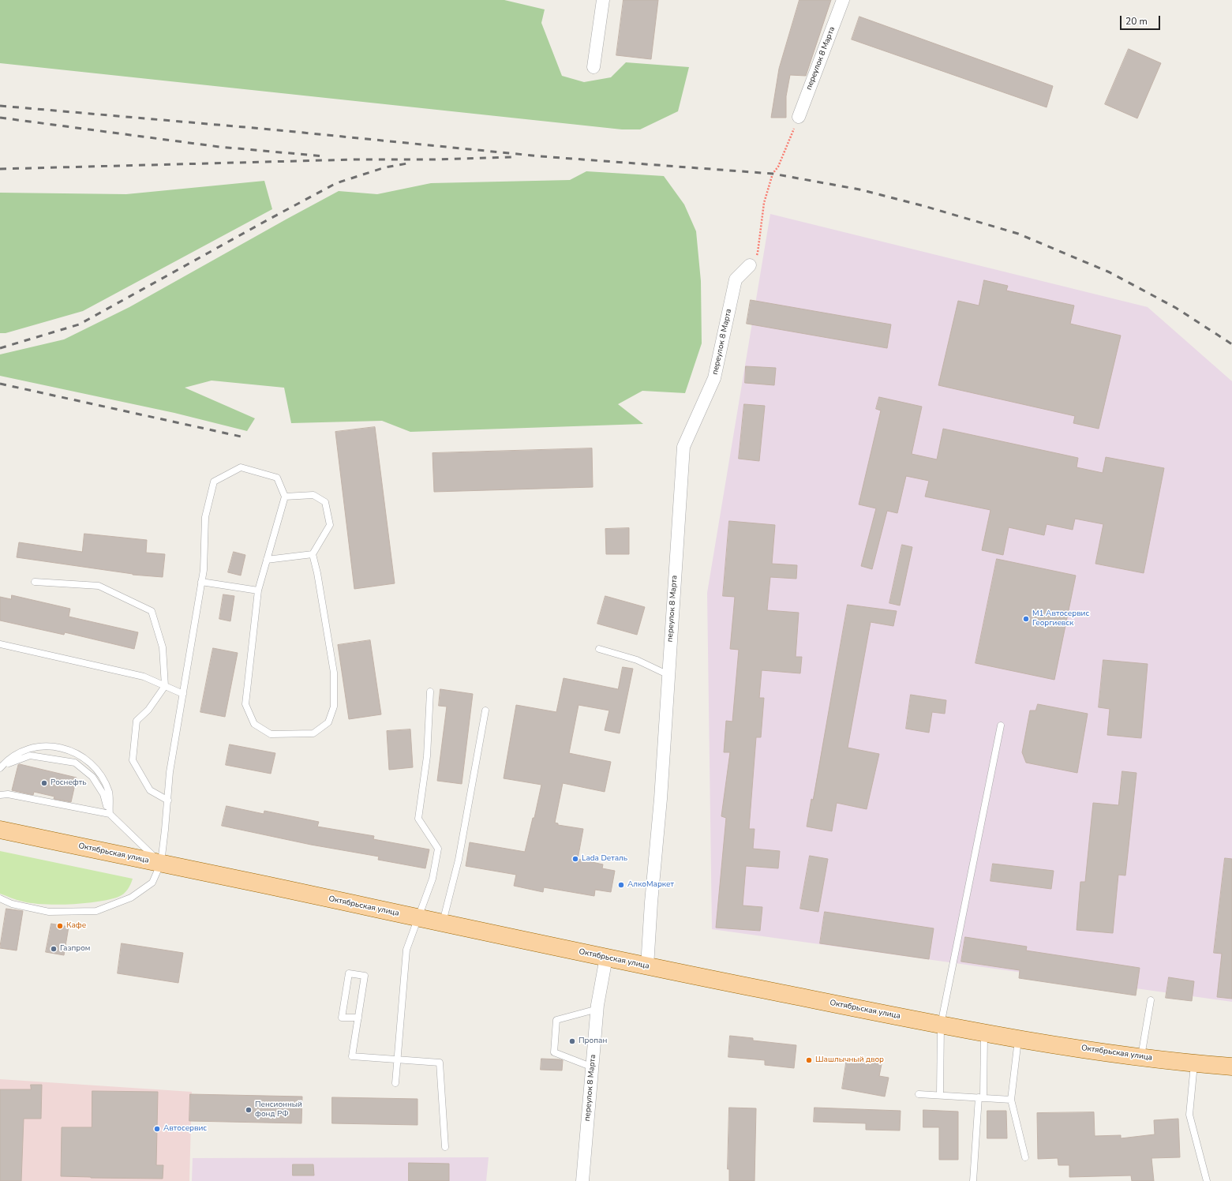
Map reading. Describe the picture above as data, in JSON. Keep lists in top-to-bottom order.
{
  "streets": {
    "main road": ["Октябрьская улица"],
    "street": ["переулок 8 Марта"]
  },
  "crossings": [
    ["переулок 8 Марта", "Октябрьская улица"]
  ],
  "places": [
    "М1 Автосервис Георгиевск",
    "Роснефть",
    "Lada Dеталь",
    "АлкоМаркет",
    "Кафе",
    "Газпром",
    "Пропан",
    "Шашлычный двор",
    "Пенсионный фонд РФ",
    "Автосервис"
  ],
  "scale_bar": "20 m"
}
